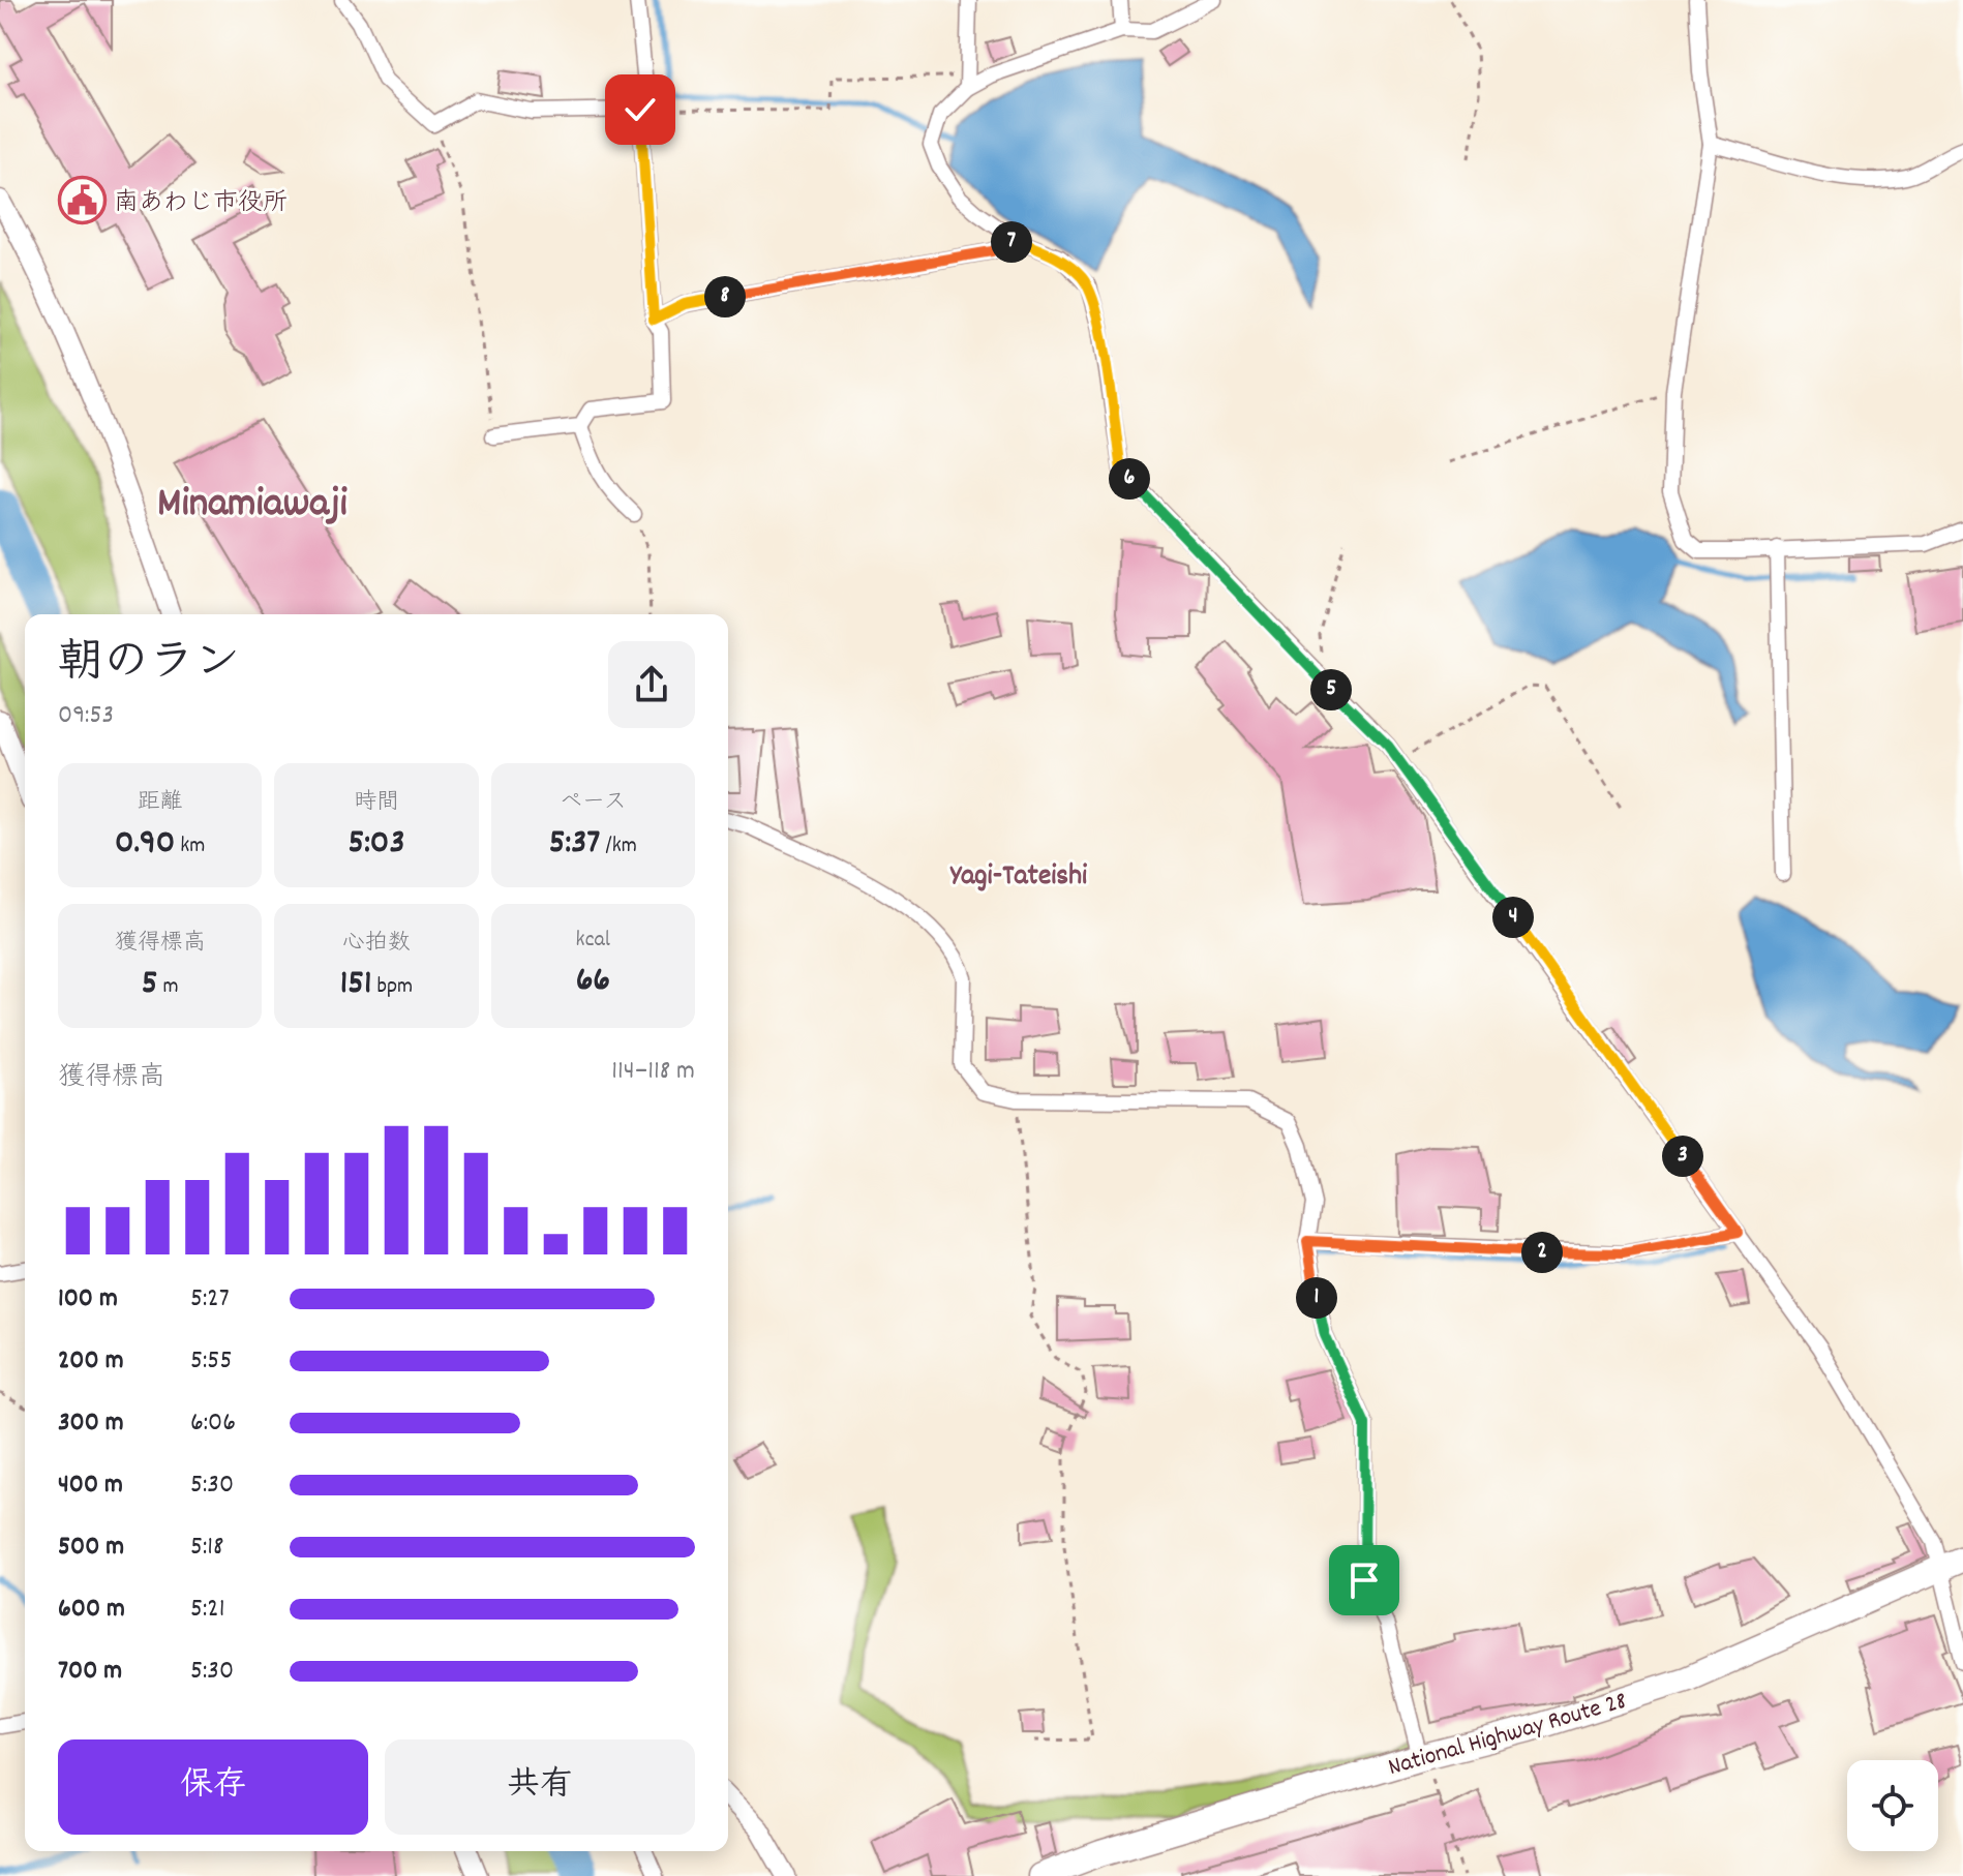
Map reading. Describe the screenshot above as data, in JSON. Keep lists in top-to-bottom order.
{
  "streets": {
    "highway": ["National Highway Route 28"]
  },
  "districts": ["Minamiawaji", "Yagi-Tateishi"],
  "places": {
    "public building": ["南あわじ市役所"]
  },
  "page": {
    "pins": [
      "7",
      "8",
      "6",
      "5",
      "4",
      "3",
      "2",
      "1"
    ],
    "heading": ["朝のラン", "09:53"],
    "stats": [
      ["距離", "0.90 km"],
      ["時間", "5:03"],
      ["ペース", "5:37 /km"],
      ["獲得標高", "5 m"],
      ["心拍数", "151 bpm"],
      ["kcal", "66"]
    ],
    "chart": ["獲得標高", "114–118 m"],
    "list": [
      {
        "name": "100 m",
        "note": "5:27"
      },
      {
        "name": "200 m",
        "note": "5:55"
      },
      {
        "name": "300 m",
        "note": "6:06"
      },
      {
        "name": "400 m",
        "note": "5:30"
      },
      {
        "name": "500 m",
        "note": "5:18"
      },
      {
        "name": "600 m",
        "note": "5:21"
      },
      {
        "name": "700 m",
        "note": "5:30"
      }
    ],
    "buttons": ["保存", "共有"]
  }
}
